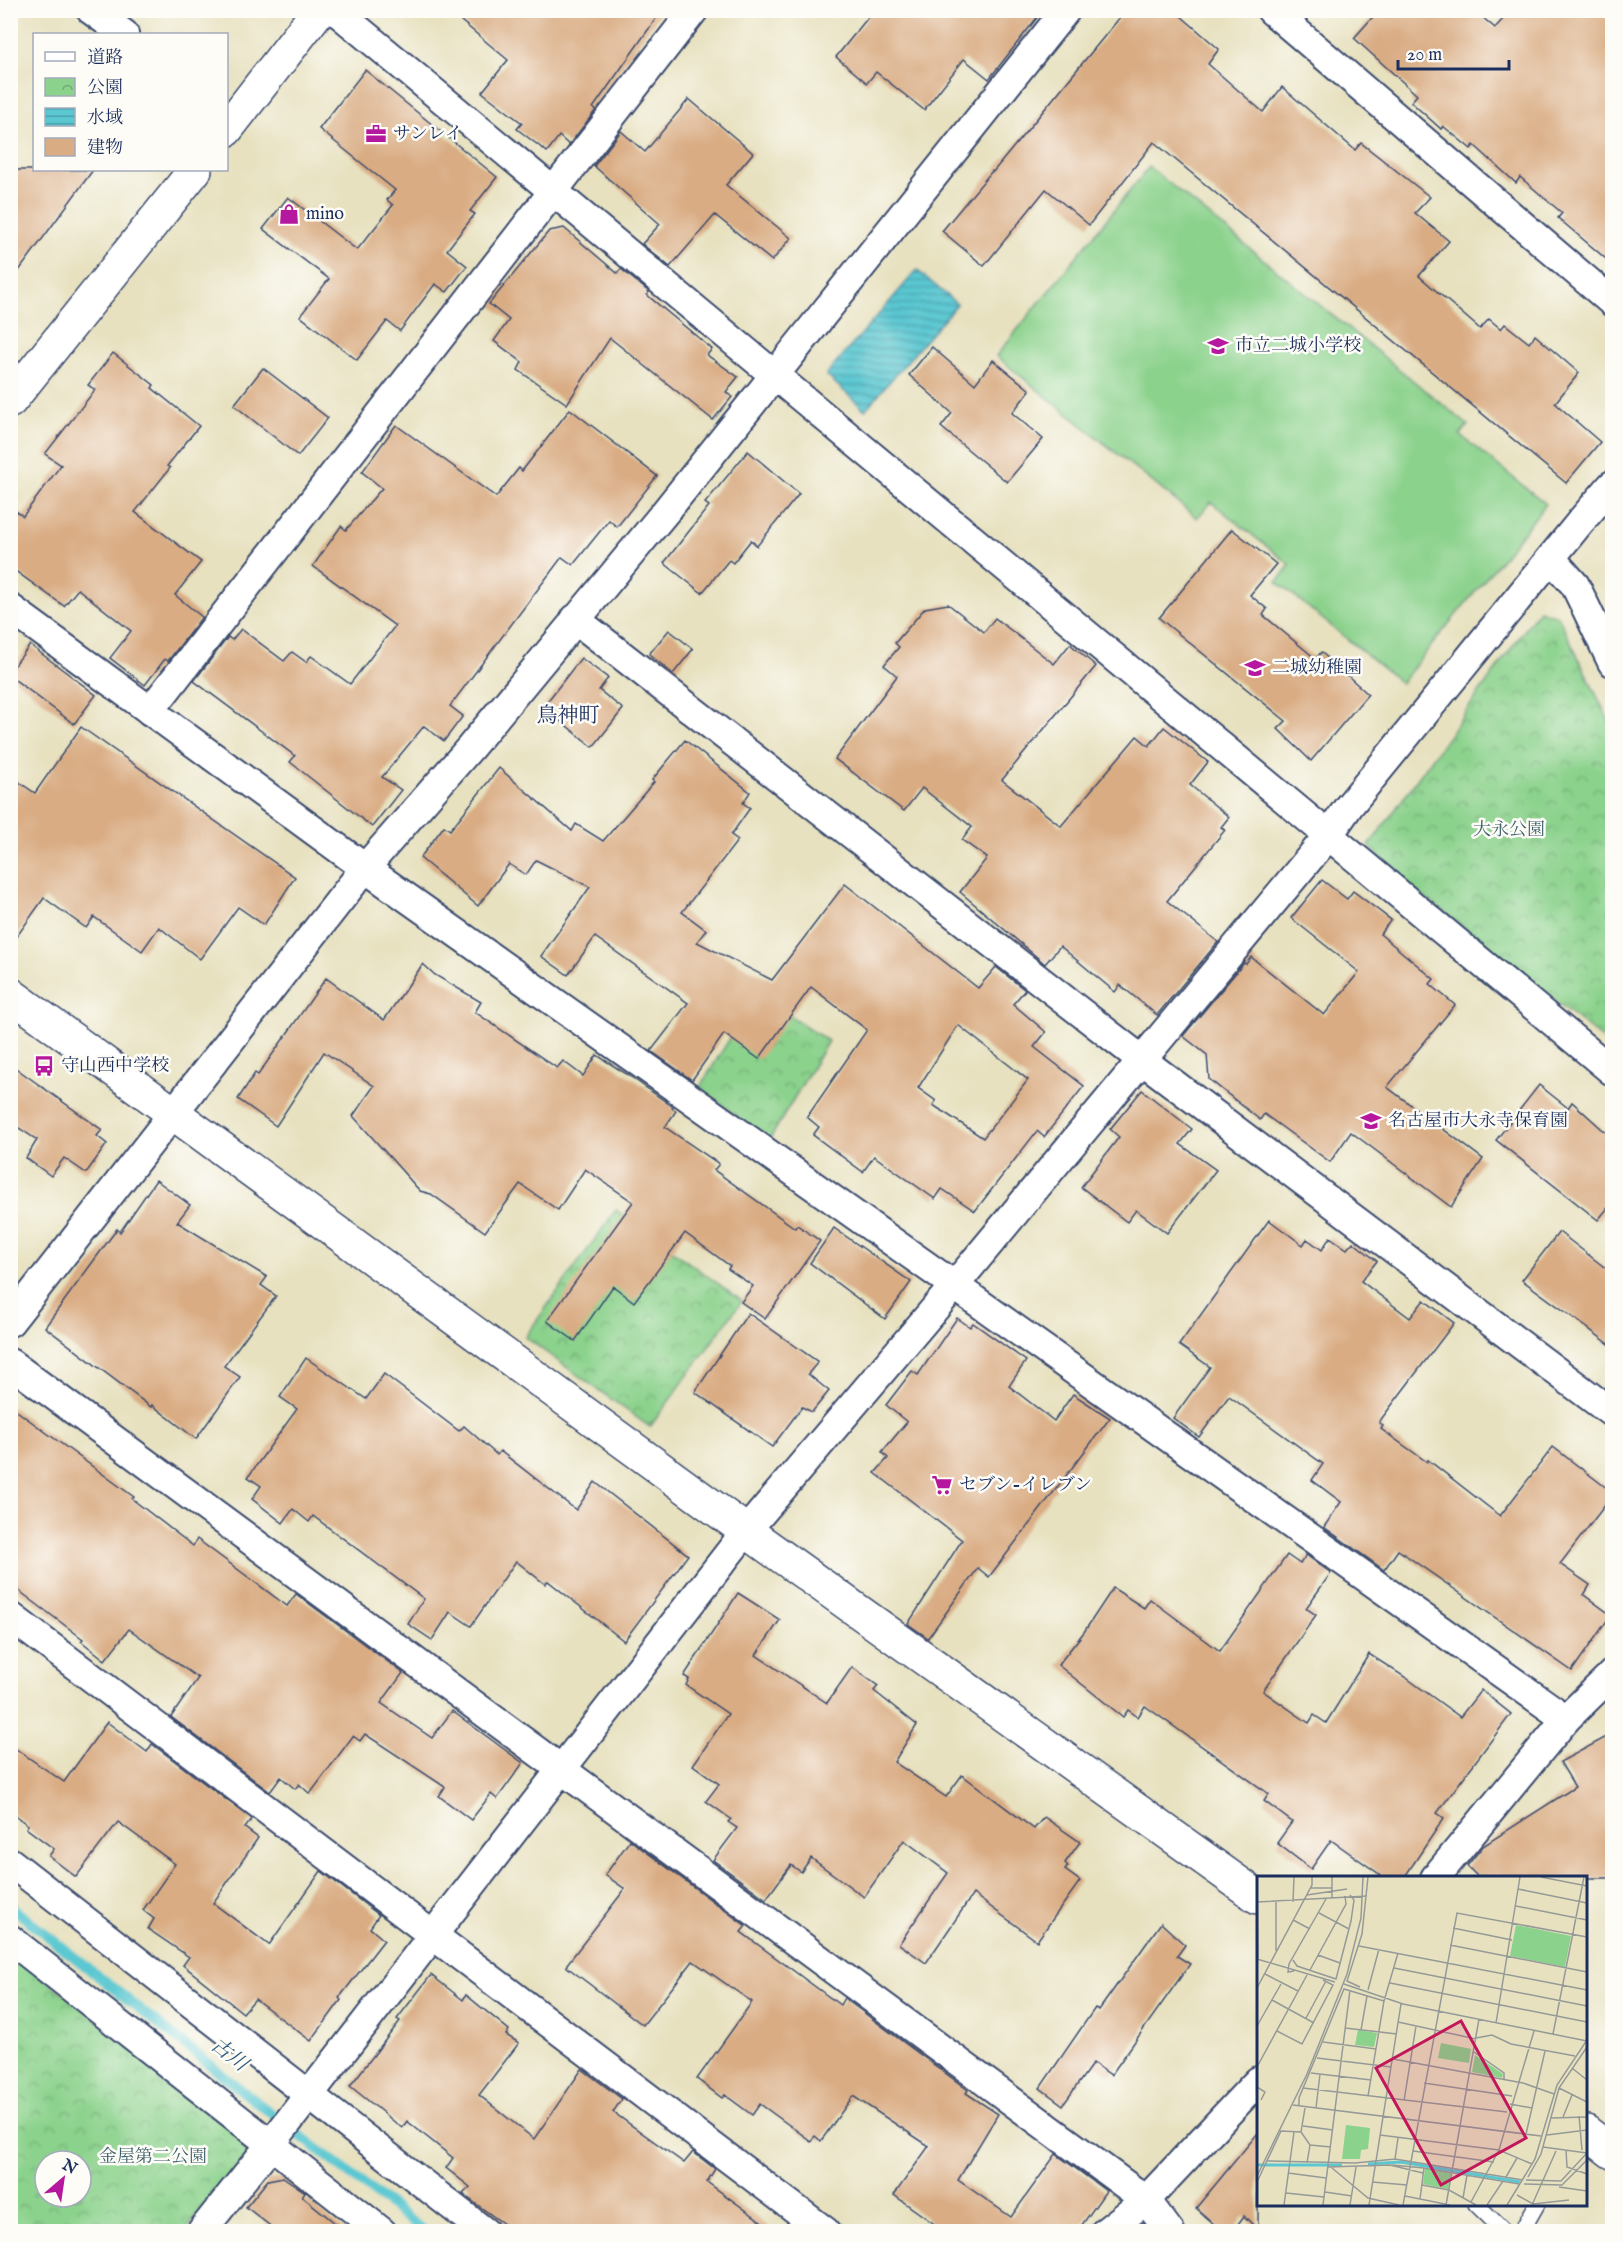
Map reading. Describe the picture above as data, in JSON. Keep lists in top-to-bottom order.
{
  "districts": ["鳥神町"],
  "water": ["古川"],
  "parks": ["大永公園", "金屋第二公園"],
  "places": {
    "office": ["サンレイ"],
    "shop": ["mino"],
    "school or university": ["市立二城小学校", "二城幼稚園", "名古屋市大永寺保育園"],
    "bus stop": ["守山西中学校"],
    "supermarket": ["セブン-イレブン"]
  },
  "legend": [
    "道路",
    "公園",
    "水域",
    "建物"
  ],
  "scale_bar": "20 m",
  "north": "top right"
}
